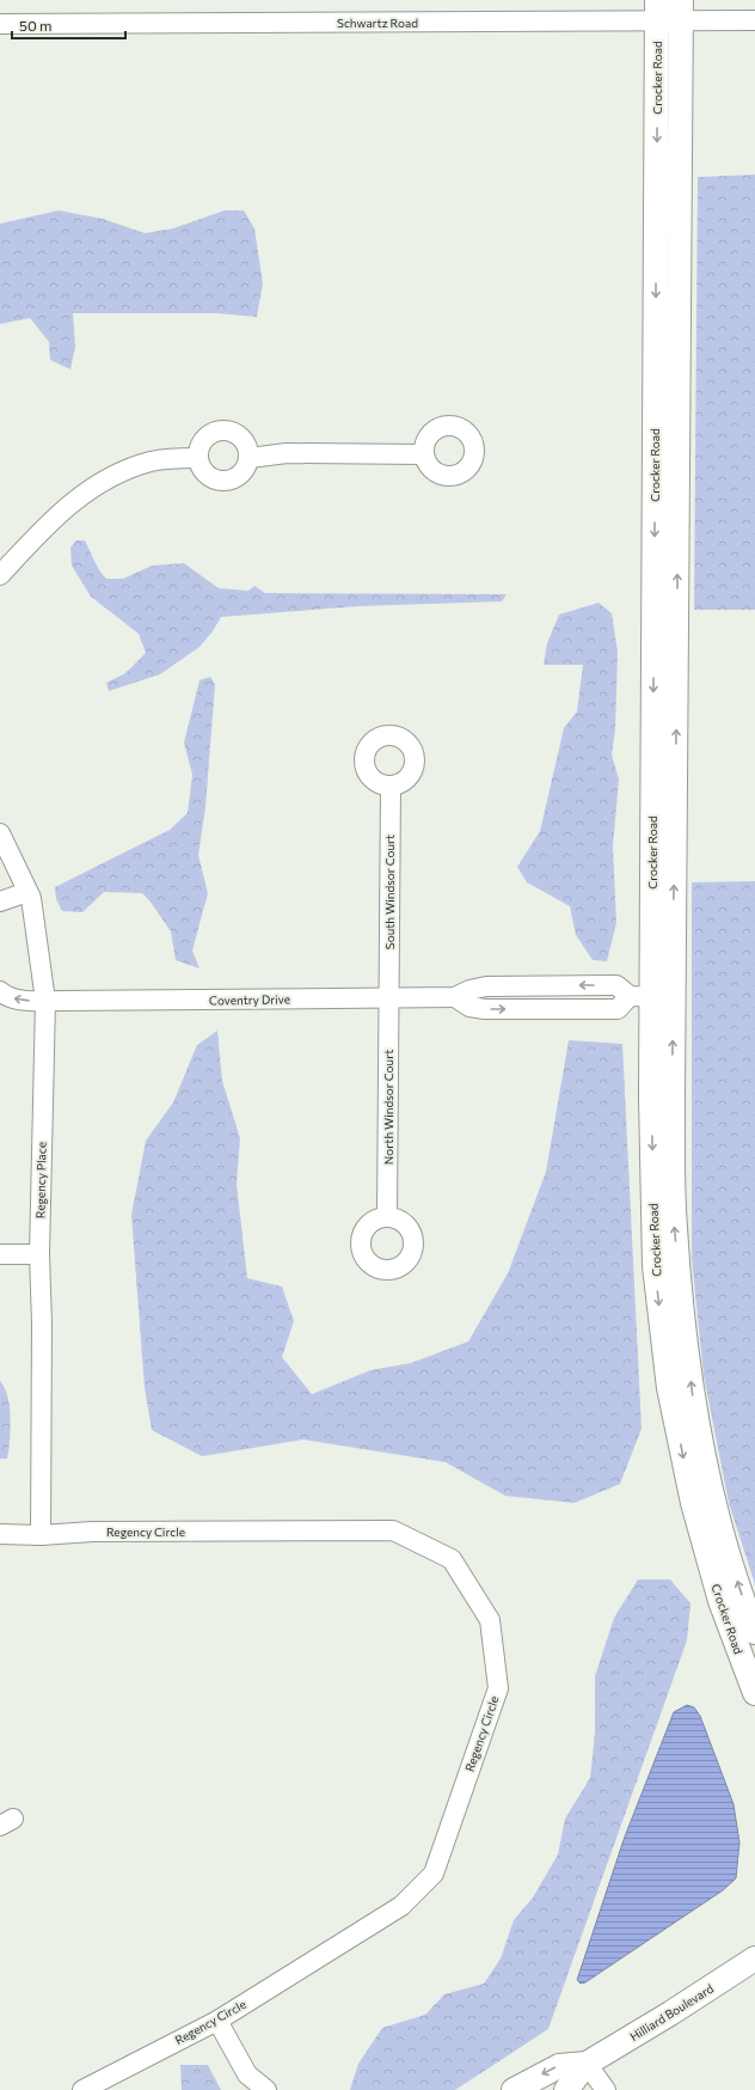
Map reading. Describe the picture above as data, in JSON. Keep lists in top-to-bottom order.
{
  "streets": {
    "main road": ["Crocker Road", "Hilliard Boulevard"],
    "street": [
      "Schwartz Road",
      "South Windsor Court",
      "Coventry Drive",
      "North Windsor Court",
      "Regency Place",
      "Regency Circle"
    ]
  },
  "crossings": [
    ["Schwartz Road", "Crocker Road"],
    ["Crocker Road", "Coventry Drive"],
    ["South Windsor Court", "Coventry Drive"],
    ["South Windsor Court", "North Windsor Court"],
    ["Coventry Drive", "North Windsor Court"],
    ["Coventry Drive", "Regency Place"],
    ["Regency Place", "Regency Circle"]
  ],
  "scale_bar": "50 m"
}
